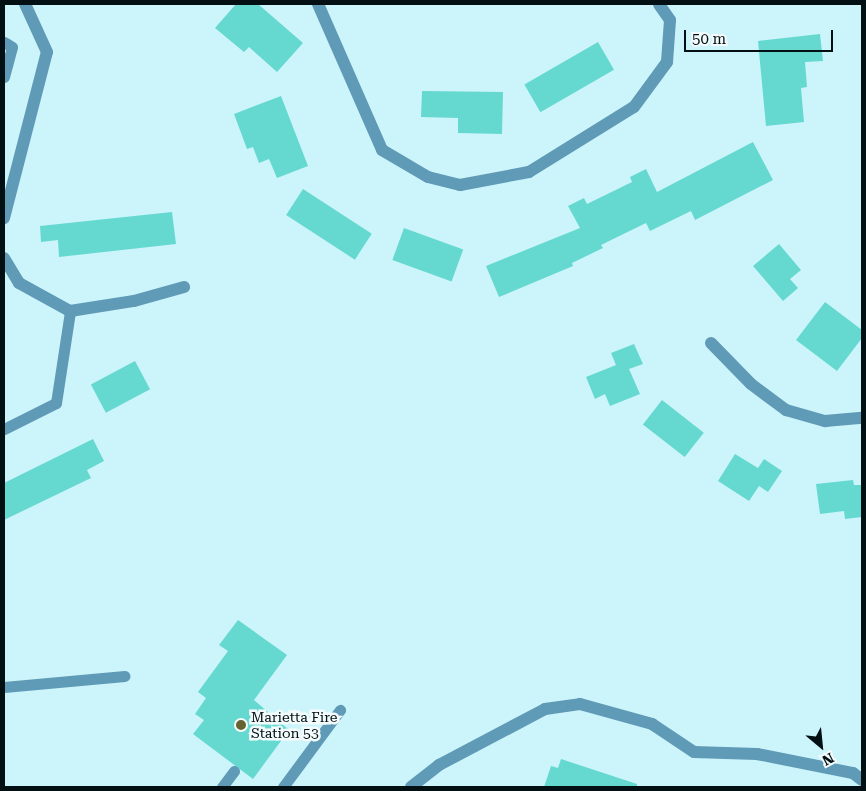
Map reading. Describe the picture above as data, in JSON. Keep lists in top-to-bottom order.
{
  "places": ["Marietta Fire Station 53"],
  "scale_bar": "50 m",
  "north": "bottom right"
}
